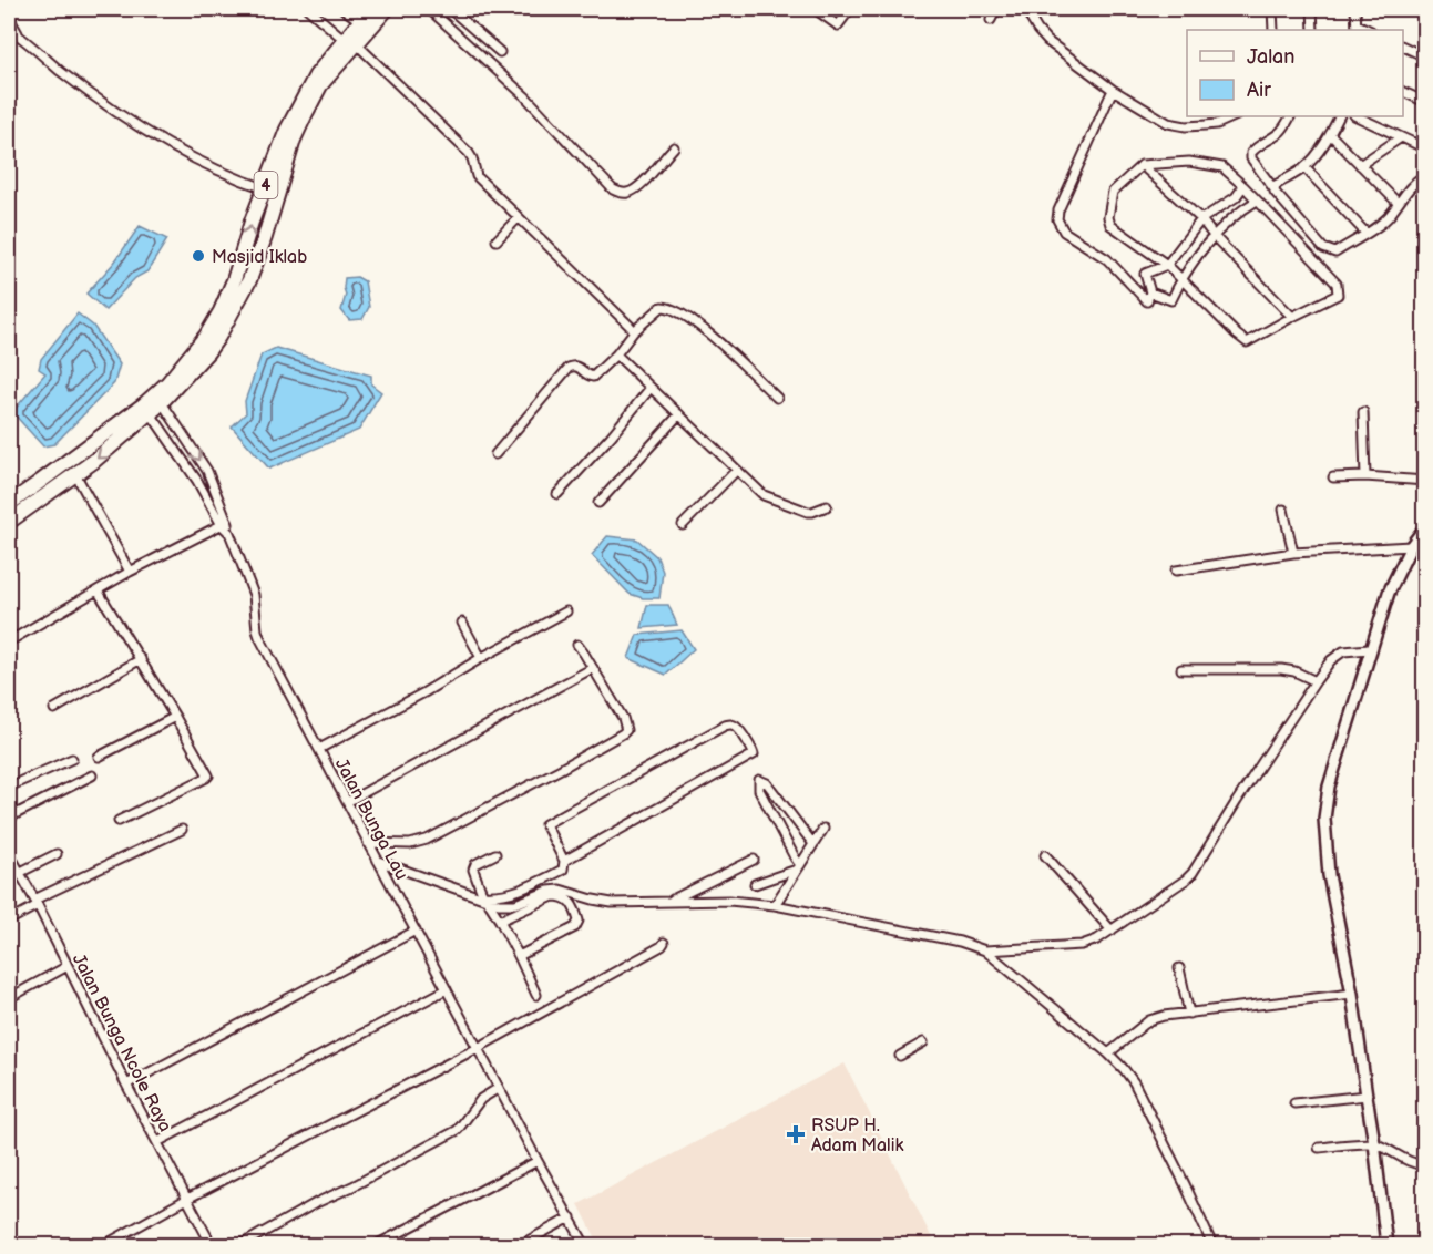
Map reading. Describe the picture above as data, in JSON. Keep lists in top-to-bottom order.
{
  "streets": {
    "highway": ["4"],
    "street": ["Jalan Bunga Lau", "Jalan Bunga Ncole Raya"]
  },
  "places": {
    "other": ["Masjid Iklab"],
    "health": ["RSUP H. Adam Malik"]
  },
  "legend": ["Jalan", "Air"]
}
